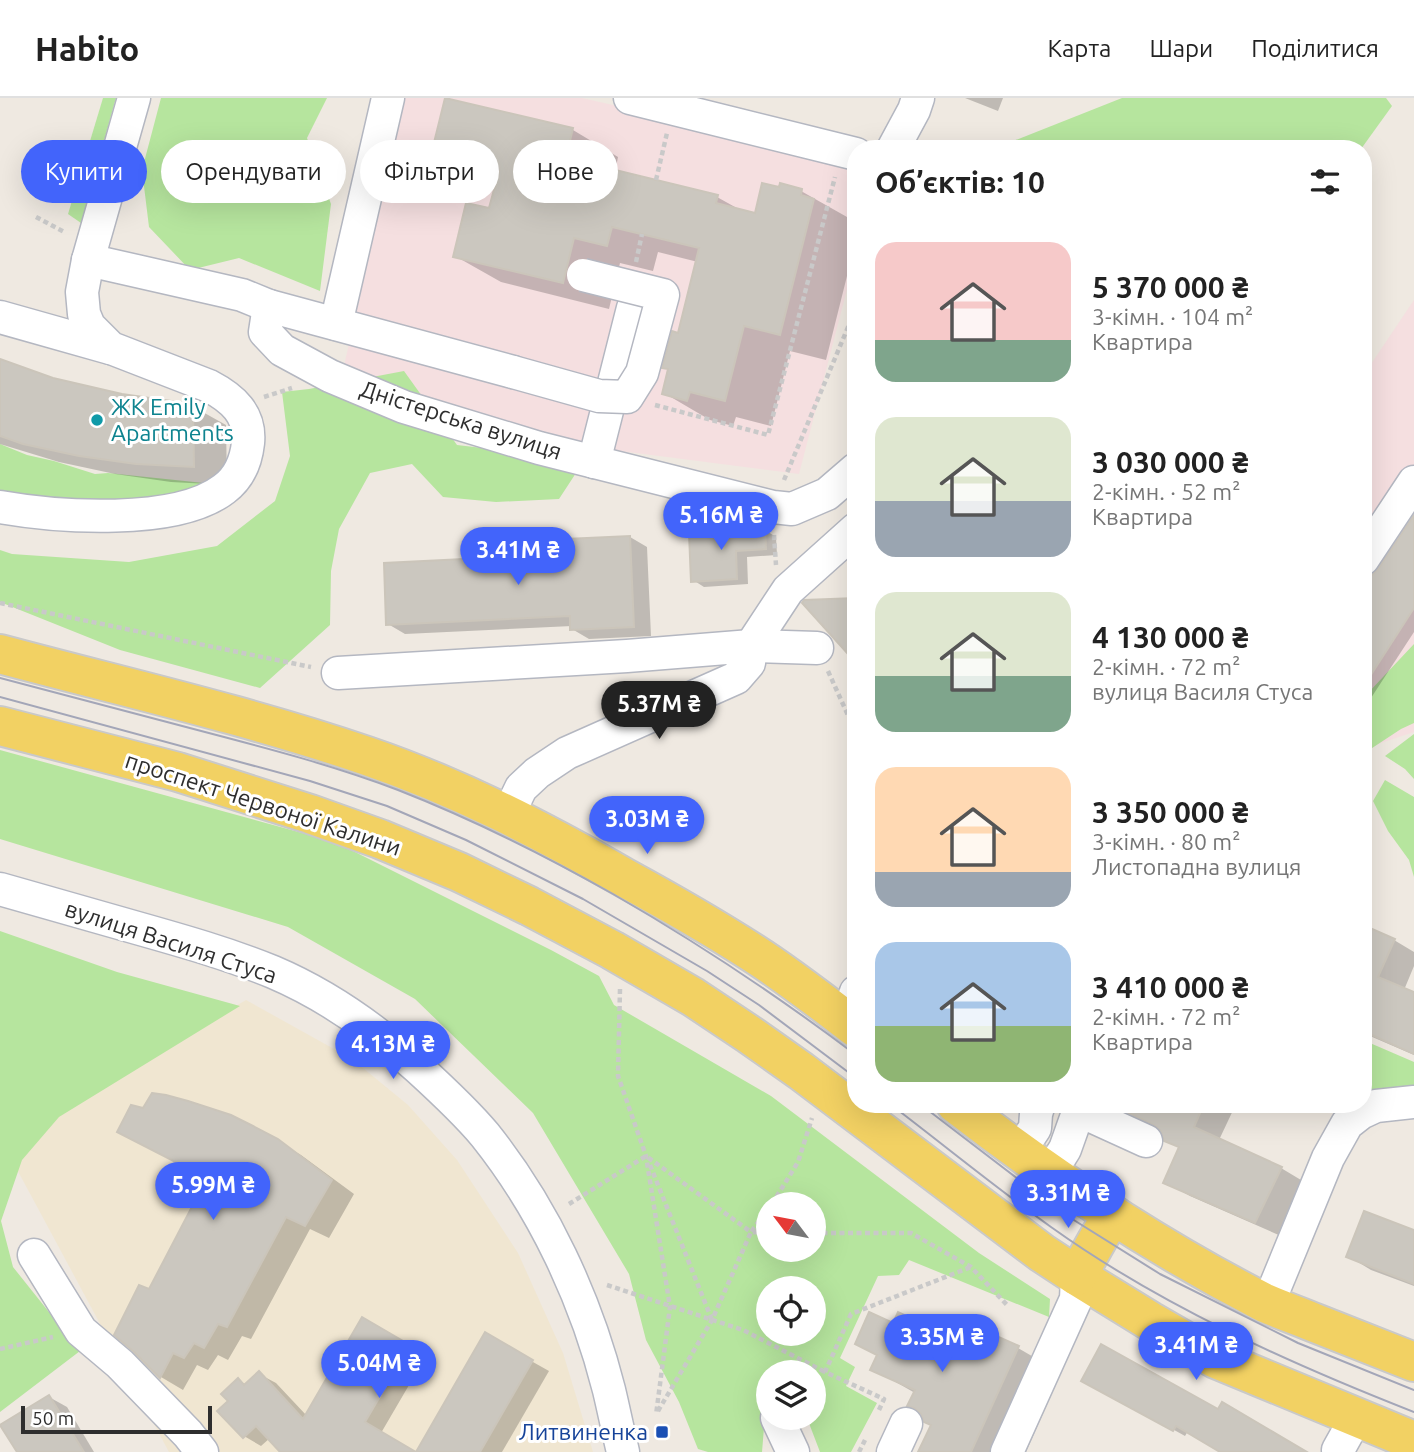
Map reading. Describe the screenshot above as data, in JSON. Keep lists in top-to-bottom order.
{
  "streets": {
    "main road": ["проспект Червоної Калини"],
    "street": ["Дністерська вулиця", "вулиця Василя Стуса"]
  },
  "places": {
    "other": ["ЖК Emily Apartments"],
    "transit": ["Литвиненка"]
  },
  "scale_bar": "50 m",
  "north": "top left",
  "page": {
    "header": "Habito",
    "nav": ["Карта", "Шари", "Поділитися"],
    "chip": [
      "Купити",
      "Орендувати",
      "Фільтри",
      "Нове"
    ],
    "heading": "Об’єктів: 10",
    "list": [
      {
        "name": "5 370 000 ₴",
        "note": "3-кімн. · 104 m² · Квартира"
      },
      {
        "name": "3 030 000 ₴",
        "note": "2-кімн. · 52 m² · Квартира"
      },
      {
        "name": "4 130 000 ₴",
        "note": "2-кімн. · 72 m² · вулиця Василя Стуса"
      },
      {
        "name": "3 350 000 ₴",
        "note": "3-кімн. · 80 m² · Листопадна вулиця"
      },
      {
        "name": "3 410 000 ₴",
        "note": "2-кімн. · 72 m² · Квартира"
      }
    ],
    "price": [
      "5.16M ₴",
      "3.41M ₴",
      "5.37M ₴",
      "3.03M ₴",
      "4.13M ₴",
      "5.99M ₴",
      "3.31M ₴",
      "3.35M ₴",
      "3.41M ₴",
      "5.04M ₴"
    ],
    "scale": "50 m"
  }
}
